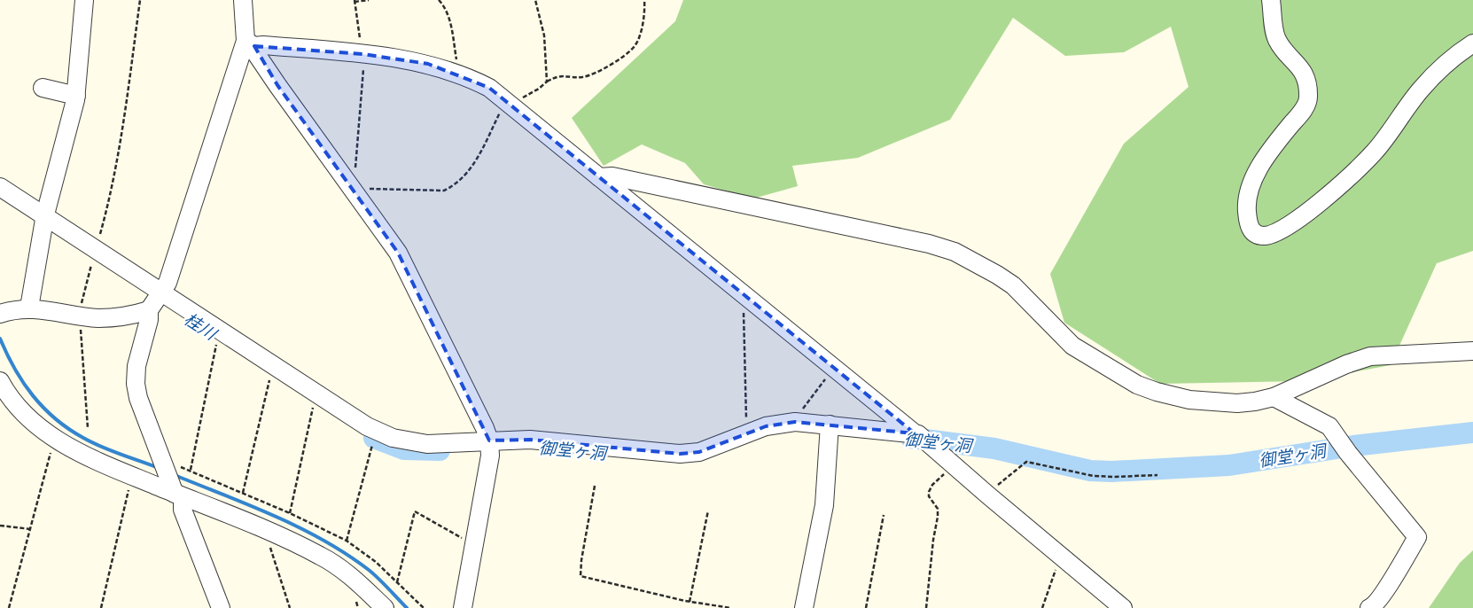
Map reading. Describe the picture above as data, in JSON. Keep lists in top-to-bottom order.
{
  "water": ["桂川", "御堂ヶ洞"]
}
